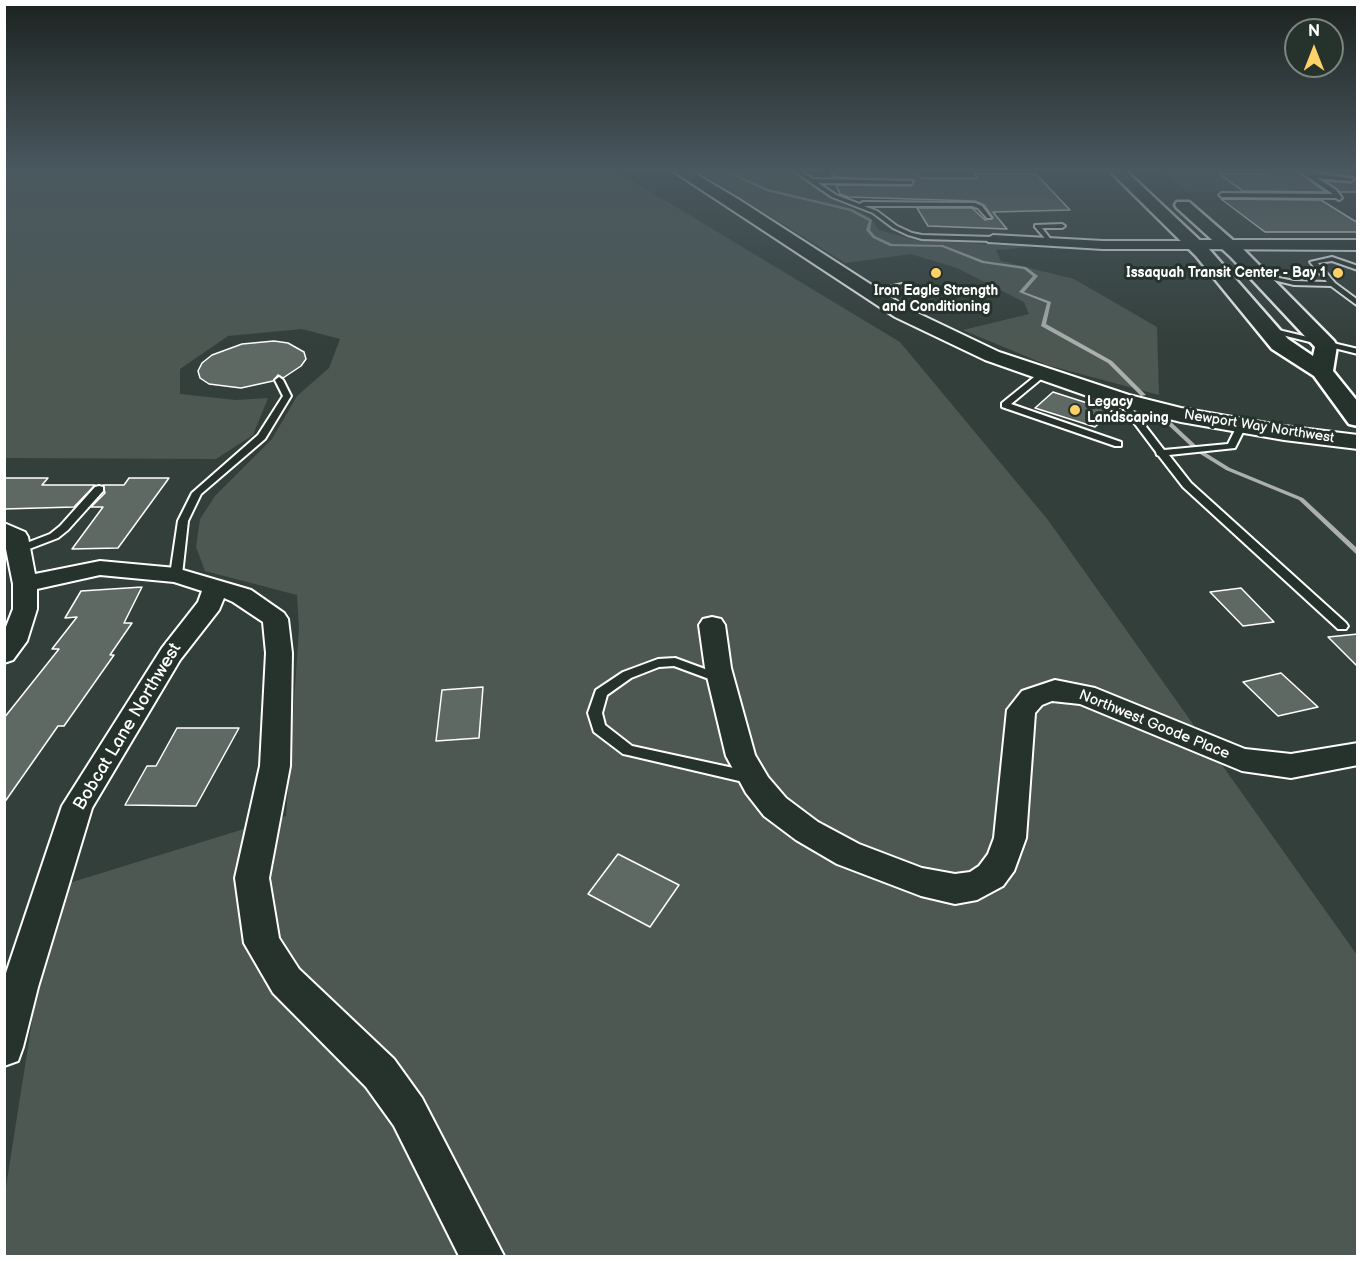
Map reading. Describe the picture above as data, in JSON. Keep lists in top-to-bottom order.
{
  "streets": {
    "street": ["Newport Way Northwest", "Northwest Goode Place", "Bobcat Lane Northwest"]
  },
  "places": ["Iron Eagle Strength and Conditioning", "Issaquah Transit Center - Bay 1", "Legacy Landscaping"],
  "north": "top"
}
